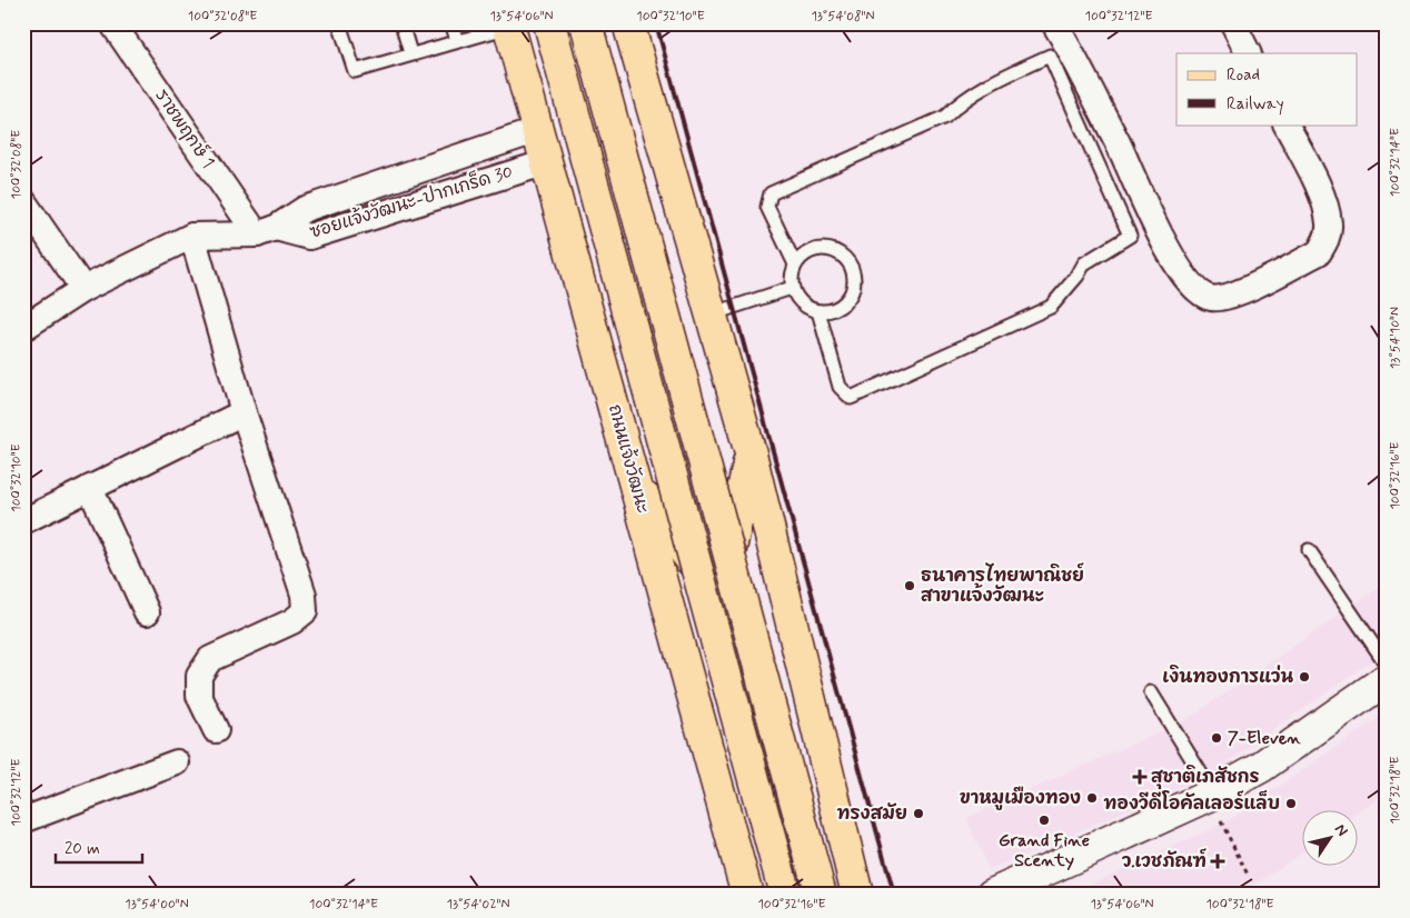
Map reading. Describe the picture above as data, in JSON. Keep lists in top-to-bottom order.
{
  "streets": {
    "main road": ["ถนนแจ้งวัฒนะ"],
    "street": ["ราชพฤกษ์ 1", "ซอยแจ้งวัฒนะ-ปากเกร็ด 30"]
  },
  "crossings": [
    ["ราชพฤกษ์ 1", "ซอยแจ้งวัฒนะ-ปากเกร็ด 30"],
    ["ซอยแจ้งวัฒนะ-ปากเกร็ด 30", "ถนนแจ้งวัฒนะ"]
  ],
  "places": {
    "other": [
      "ธนาคารไทยพาณิชย์ สาขาแจ้งวัฒนะ",
      "เงินทองการแว่น",
      "7-Eleven",
      "ขาหมูเมืองทอง",
      "ทองวีดีโอคัลเลอร์แล็บ",
      "ทรงสมัย",
      "Grand Fine Scenty"
    ],
    "health": ["สุชาติเภสัชกร", "ว.เวชภัณฑ์"]
  },
  "legend": ["Road", "Railway"],
  "scale_bar": "20 m",
  "north": "top right",
  "coordinates": [
    "100°32'08\"E",
    "13°54'06\"N",
    "100°32'10\"E",
    "13°54'08\"N",
    "100°32'12\"E",
    "100°32'14\"E",
    "13°54'10\"N",
    "100°32'16\"E",
    "100°32'18\"E",
    "13°54'00\"N",
    "13°54'02\"N"
  ]
}
